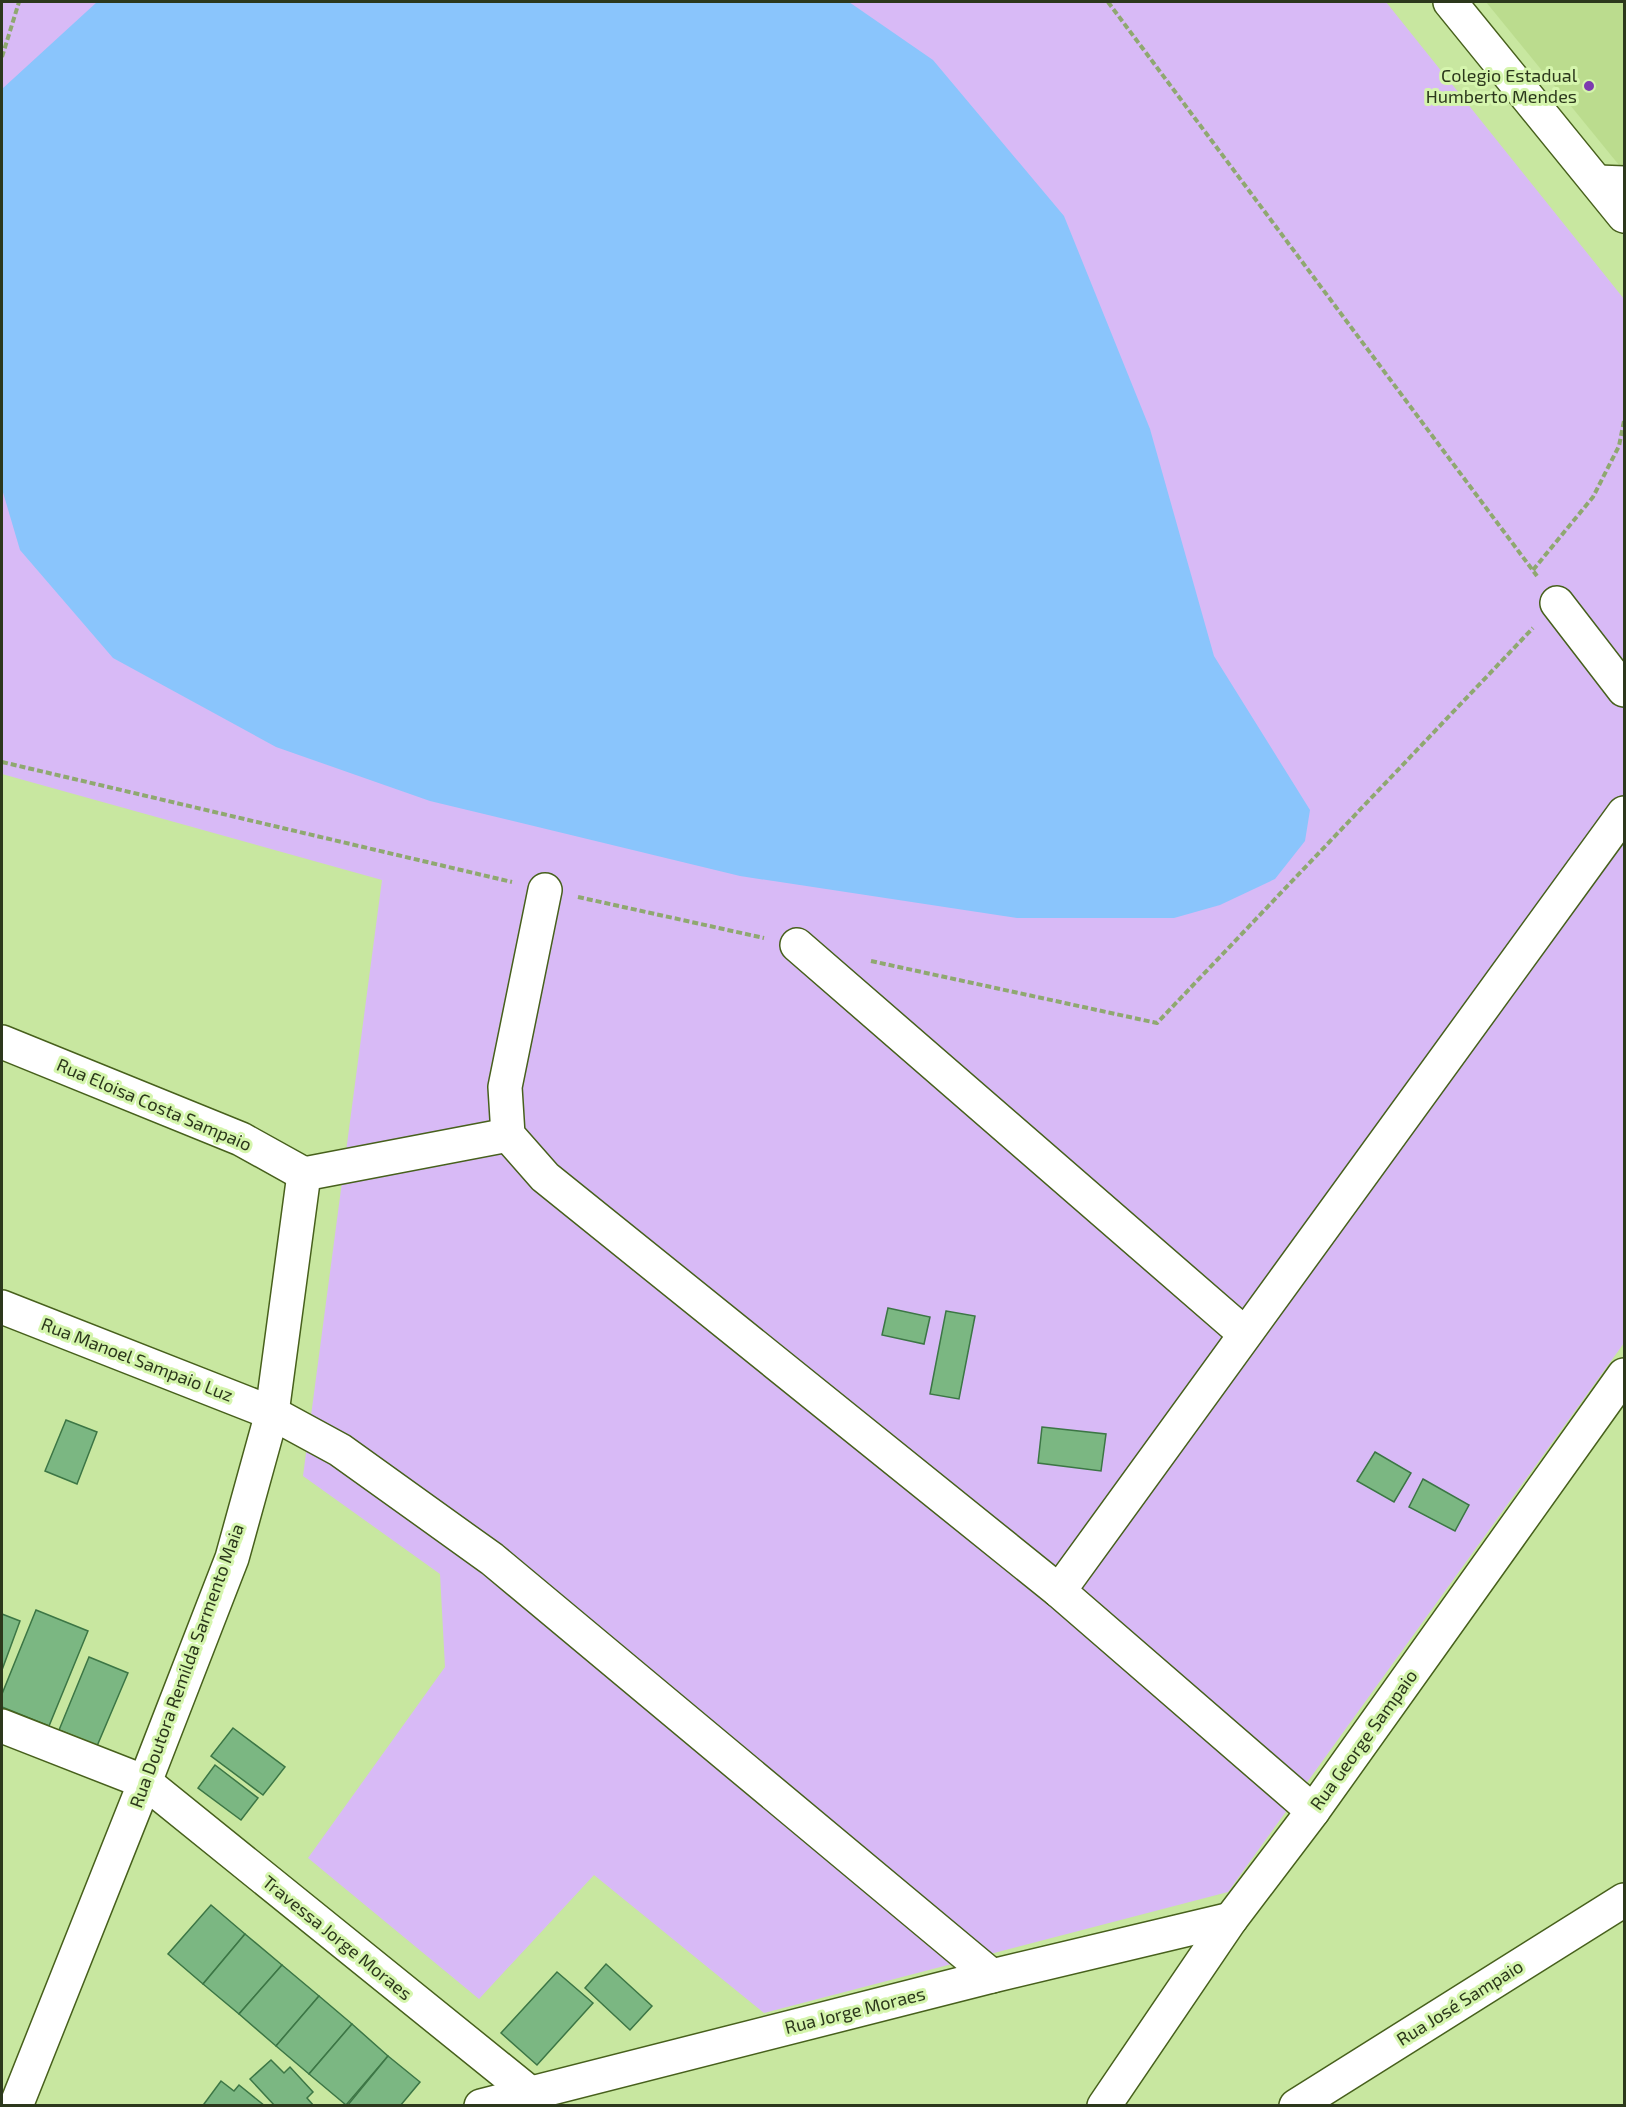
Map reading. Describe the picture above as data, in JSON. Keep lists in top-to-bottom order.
{
  "streets": {
    "street": [
      "Rua Eloisa Costa Sampaio",
      "Rua Manoel Sampaio Luz",
      "Rua Doutora Remilda Sarmento Maia",
      "Rua George Sampaio",
      "Travessa Jorge Moraes",
      "Rua José Sampaio",
      "Rua Jorge Moraes"
    ]
  },
  "crossings": [
    ["Rua Eloisa Costa Sampaio", "Rua Doutora Remilda Sarmento Maia"],
    ["Rua Manoel Sampaio Luz", "Rua Doutora Remilda Sarmento Maia"],
    ["Rua Manoel Sampaio Luz", "Rua Jorge Moraes"],
    ["Rua Doutora Remilda Sarmento Maia", "Travessa Jorge Moraes"],
    ["Rua George Sampaio", "Rua Jorge Moraes"],
    ["Travessa Jorge Moraes", "Rua Jorge Moraes"]
  ],
  "places": ["Colegio Estadual Humberto Mendes"]
}
